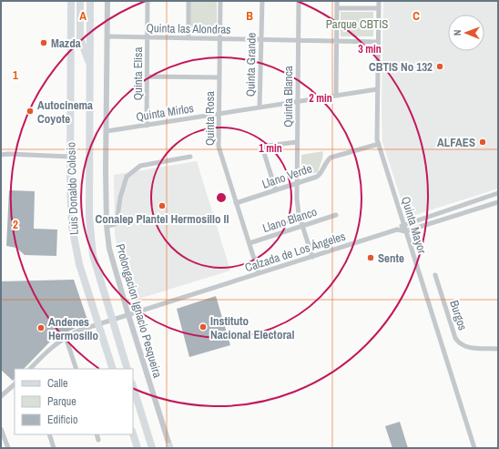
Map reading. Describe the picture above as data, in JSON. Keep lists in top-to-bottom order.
{
  "streets": {
    "main road": ["Luis Donaldo Colosio"],
    "street": [
      "Quinta las Alondras",
      "Quinta Grande",
      "Quinta Elisa",
      "Quinta Blanca",
      "Quinta Mirlos",
      "Quinta Rosa",
      "Llano Verde",
      "Llano Blanco",
      "Quinta Mayor",
      "Calzada de Los Ángeles",
      "Prolongacion Ignacio Pesqueira",
      "Burgos"
    ]
  },
  "crossings": [
    ["Quinta las Alondras", "Quinta Grande"],
    ["Quinta las Alondras", "Quinta Elisa"],
    ["Quinta las Alondras", "Quinta Blanca"],
    ["Quinta las Alondras", "Quinta Rosa"],
    ["Quinta las Alondras", "Quinta Mayor"],
    ["Quinta las Alondras", "Prolongacion Ignacio Pesqueira"],
    ["Quinta Grande", "Quinta Mirlos"],
    ["Quinta Elisa", "Quinta Mirlos"],
    ["Quinta Blanca", "Quinta Mirlos"],
    ["Quinta Blanca", "Llano Verde"],
    ["Quinta Blanca", "Llano Blanco"],
    ["Quinta Blanca", "Calzada de Los Ángeles"],
    ["Quinta Mirlos", "Quinta Rosa"],
    ["Quinta Mirlos", "Quinta Mayor"],
    ["Quinta Mirlos", "Prolongacion Ignacio Pesqueira"],
    ["Quinta Rosa", "Llano Verde"],
    ["Quinta Rosa", "Llano Blanco"],
    ["Quinta Rosa", "Calzada de Los Ángeles"],
    ["Llano Verde", "Quinta Mayor"],
    ["Luis Donaldo Colosio", "Calzada de Los Ángeles"],
    ["Calzada de Los Ángeles", "Prolongacion Ignacio Pesqueira"]
  ],
  "parks": ["Parque CBTIS"],
  "places": [
    "Mazda",
    "CBTIS No 132",
    "Autocinema Coyote",
    "ALFAES",
    "Conalep Plantel Hermosillo II",
    "Sente",
    "Instituto Nacional Electoral",
    "Andenes Hermosillo"
  ],
  "legend": ["Calle", "Parque", "Edificio"],
  "north": "left",
  "grid": {
    "columns": ["A", "B", "C"],
    "rows": ["1", "2"]
  },
  "rings": ["3 min", "2 min", "1 min"]
}
